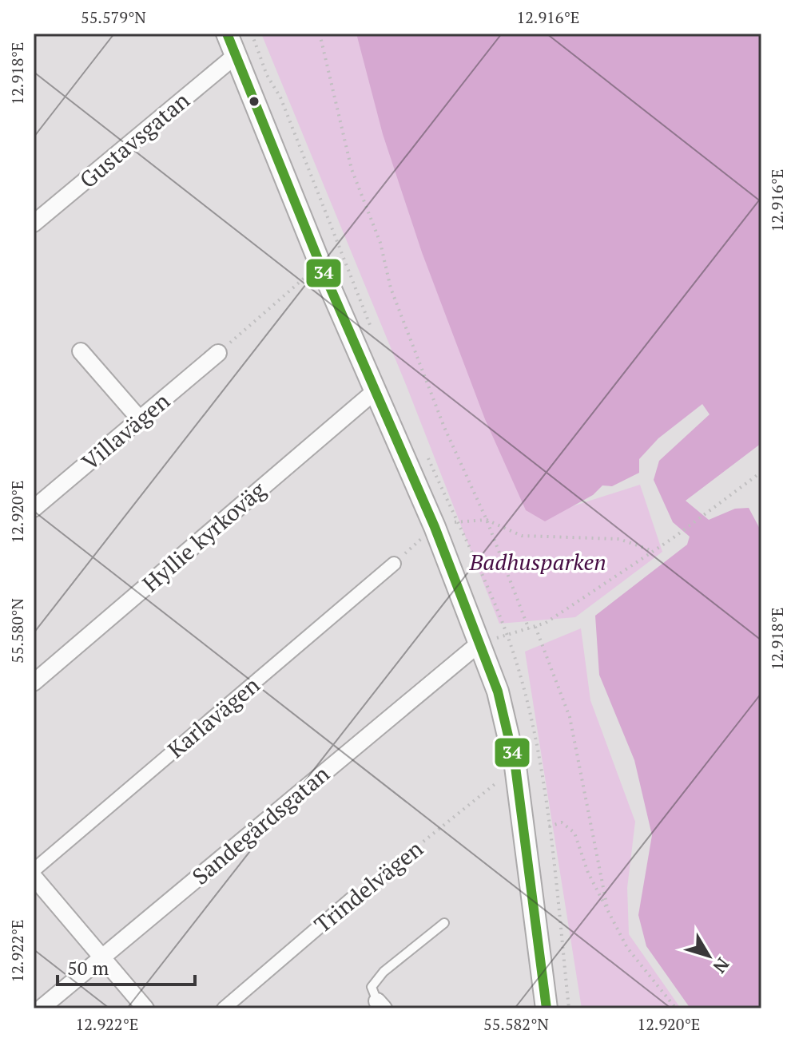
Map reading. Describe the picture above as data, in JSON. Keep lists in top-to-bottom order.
{
  "streets": {
    "street": [
      "Gustavsgatan",
      "Villavägen",
      "Hyllie kyrkoväg",
      "Karlavägen",
      "Sandegårdsgatan",
      "Trindelvägen"
    ]
  },
  "parks": ["Badhusparken"],
  "lines": ["transit line 34"],
  "scale_bar": "50 m",
  "north": "bottom right",
  "coordinates": [
    "55.579°N",
    "12.916°E",
    "12.918°E",
    "12.920°E",
    "55.580°N",
    "12.922°E",
    "55.582°N"
  ]
}
